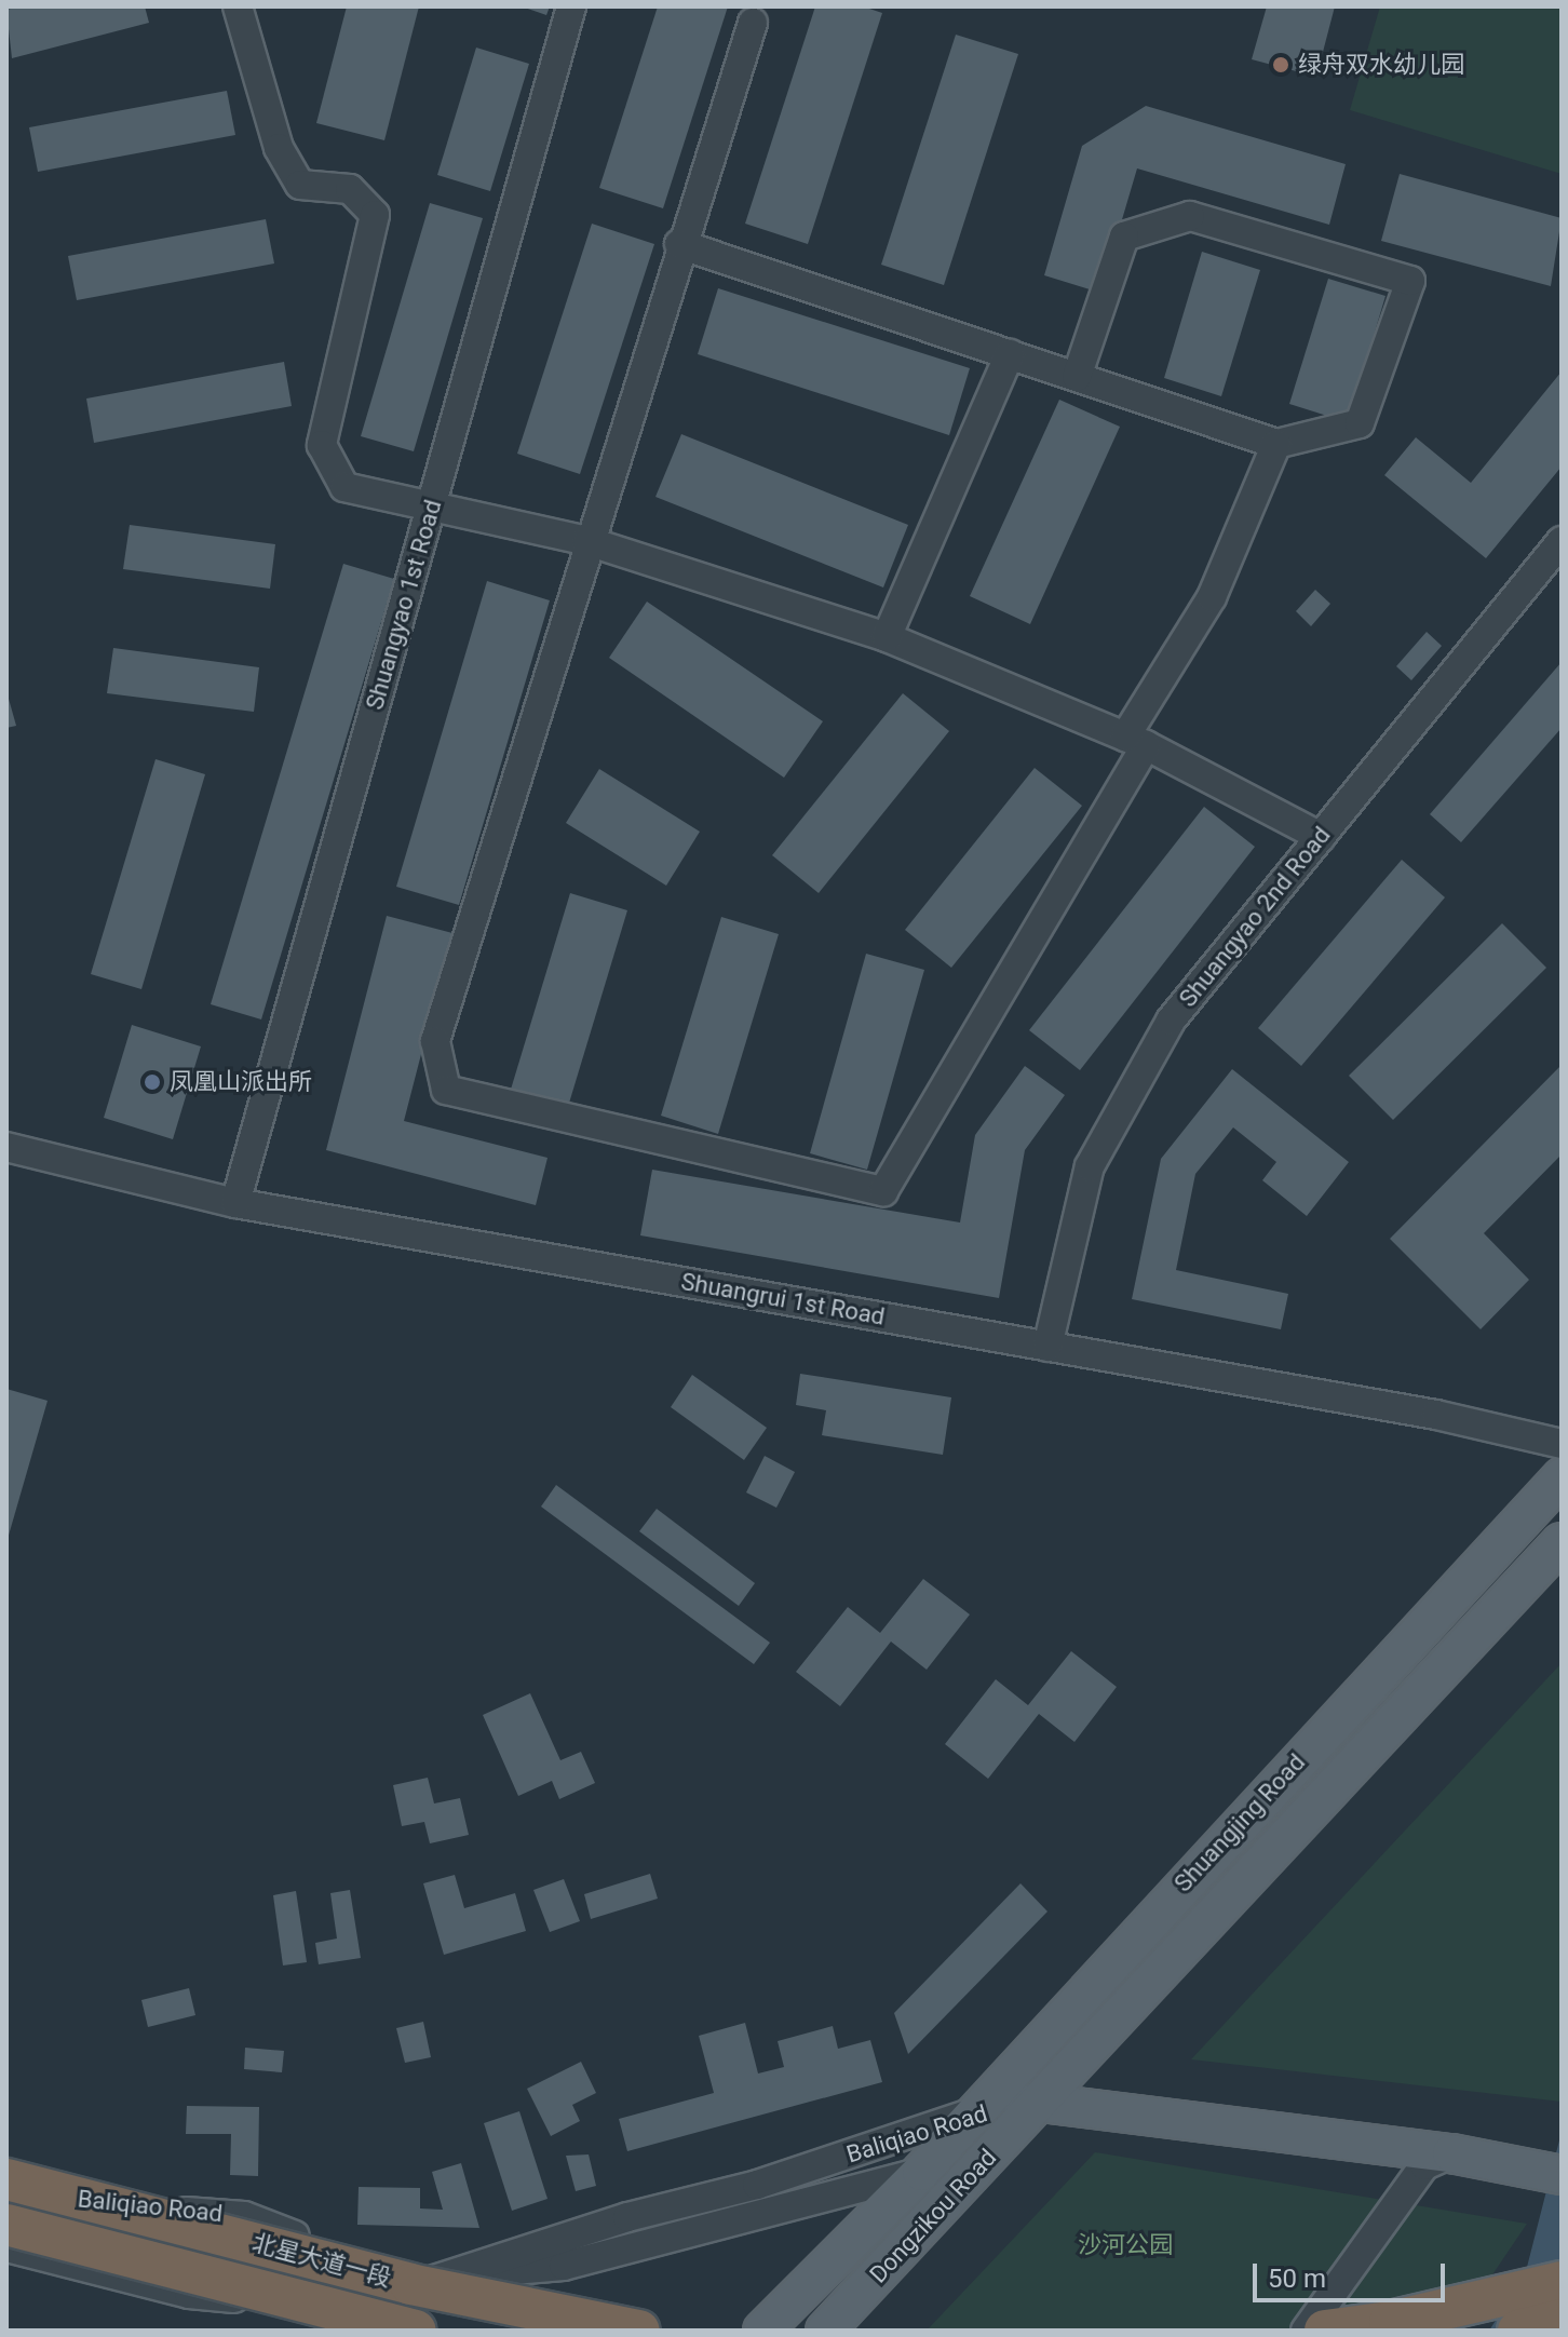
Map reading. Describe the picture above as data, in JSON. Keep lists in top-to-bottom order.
{
  "streets": {
    "highway": ["北星大道一段"],
    "main road": ["Shuangjing Road", "Baliqiao Road", "Dongzikou Road"],
    "street": ["Shuangyao 1st Road", "Shuangyao 2nd Road", "Shuangrui 1st Road"]
  },
  "crossings": [
    ["Shuangyao 1st Road", "Shuangrui 1st Road"],
    ["Shuangyao 2nd Road", "Shuangrui 1st Road"],
    ["Shuangjing Road", "Baliqiao Road"],
    ["Shuangjing Road", "Dongzikou Road"],
    ["Baliqiao Road", "Dongzikou Road"]
  ],
  "parks": ["沙河公园"],
  "places": ["绿舟双水幼儿园", "凤凰山派出所"],
  "scale_bar": "50 m"
}
